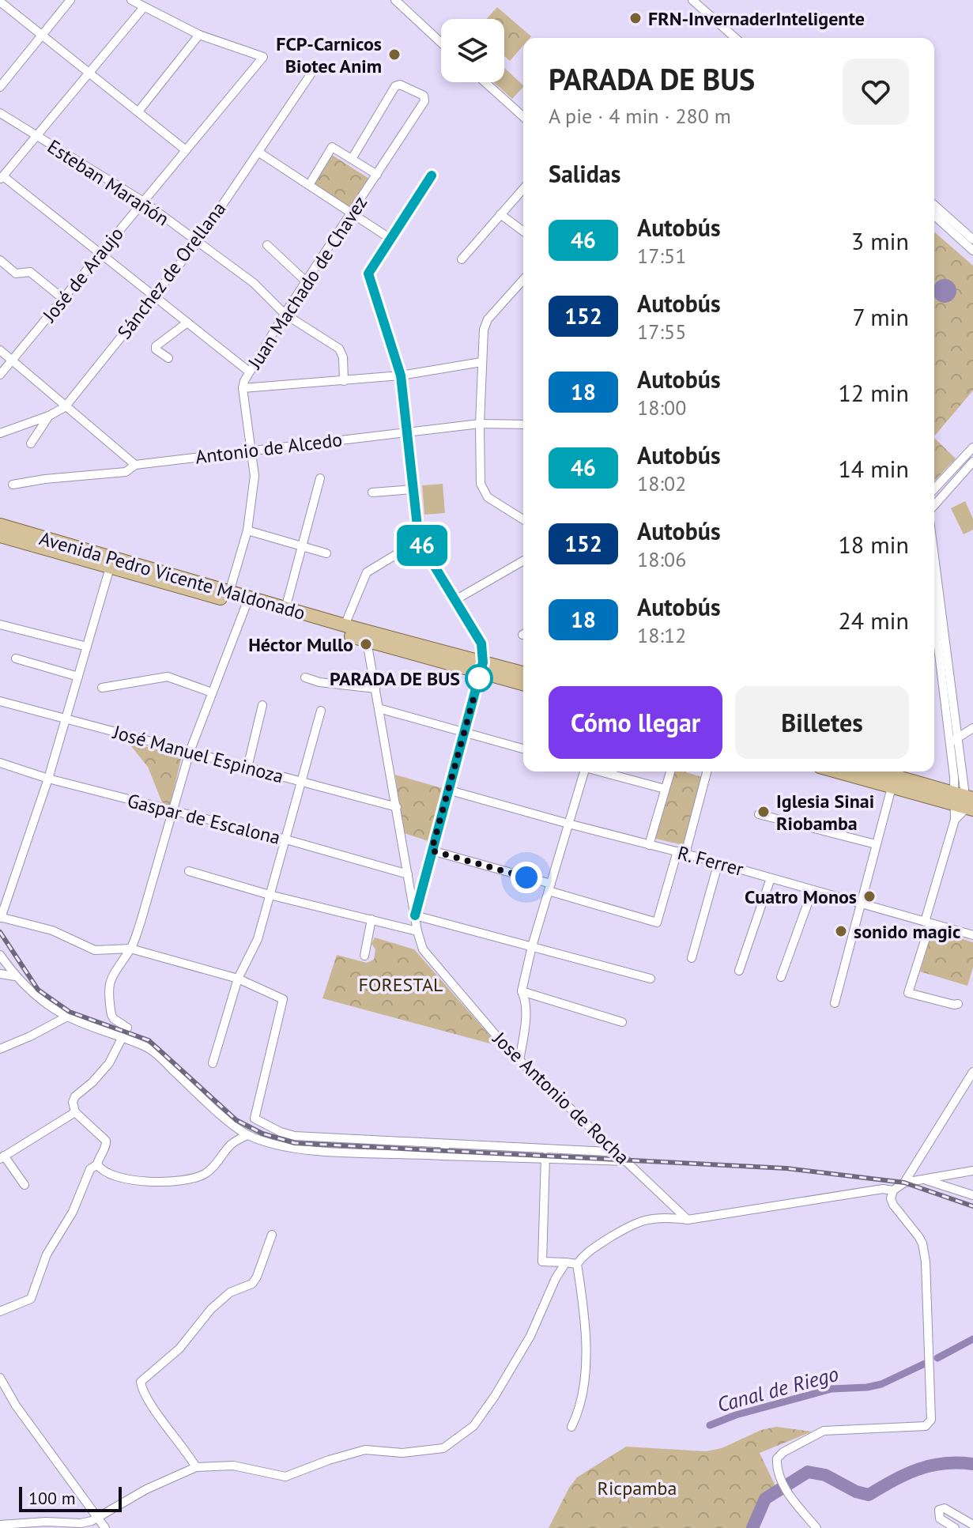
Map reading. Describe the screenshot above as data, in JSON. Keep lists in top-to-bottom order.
{
  "streets": {
    "main road": ["Avenida Pedro Vicente Maldonado"],
    "street": [
      "Esteban Marañón",
      "Sánchez de Orellana",
      "José de Araujo",
      "Juan Machado de Chavez",
      "Antonio de Alcedo",
      "José Manuel Espinoza",
      "Gaspar de Escalona",
      "R. Ferrer",
      "Jose Antonio de Rocha"
    ]
  },
  "crossings": [
    ["Esteban Marañón", "Sánchez de Orellana"],
    ["Esteban Marañón", "José de Araujo"],
    ["Esteban Marañón", "Juan Machado de Chavez"],
    ["Juan Machado de Chavez", "Antonio de Alcedo"],
    ["Juan Machado de Chavez", "Avenida Pedro Vicente Maldonado"],
    ["Avenida Pedro Vicente Maldonado", "Jose Antonio de Rocha"],
    ["José Manuel Espinoza", "Jose Antonio de Rocha"],
    ["Gaspar de Escalona", "Jose Antonio de Rocha"]
  ],
  "water": ["Canal de Riego"],
  "parks": ["FORESTAL", "Ricpamba"],
  "places": [
    "FRN-InvernaderInteligente",
    "FCP-Carnicos Biotec Anim",
    "Héctor Mullo",
    "PARADA DE BUS",
    "Iglesia Sinai Riobamba",
    "Cuatro Monos",
    "sonido magic"
  ],
  "lines": ["bus line 46"],
  "scale_bar": "100 m",
  "page": {
    "on_map": "46",
    "heading": [
      ["PARADA DE BUS", "A pie · 4 min · 280 m"],
      "Salidas"
    ],
    "list": [
      {
        "mark": "46",
        "name": "Autobús",
        "note": "17:51",
        "value": "3 min"
      },
      {
        "mark": "152",
        "name": "Autobús",
        "note": "17:55",
        "value": "7 min"
      },
      {
        "mark": "18",
        "name": "Autobús",
        "note": "18:00",
        "value": "12 min"
      },
      {
        "mark": "46",
        "name": "Autobús",
        "note": "18:02",
        "value": "14 min"
      },
      {
        "mark": "152",
        "name": "Autobús",
        "note": "18:06",
        "value": "18 min"
      },
      {
        "mark": "18",
        "name": "Autobús",
        "note": "18:12",
        "value": "24 min"
      }
    ],
    "buttons": ["Cómo llegar", "Billetes"],
    "scale": "100 m"
  }
}
